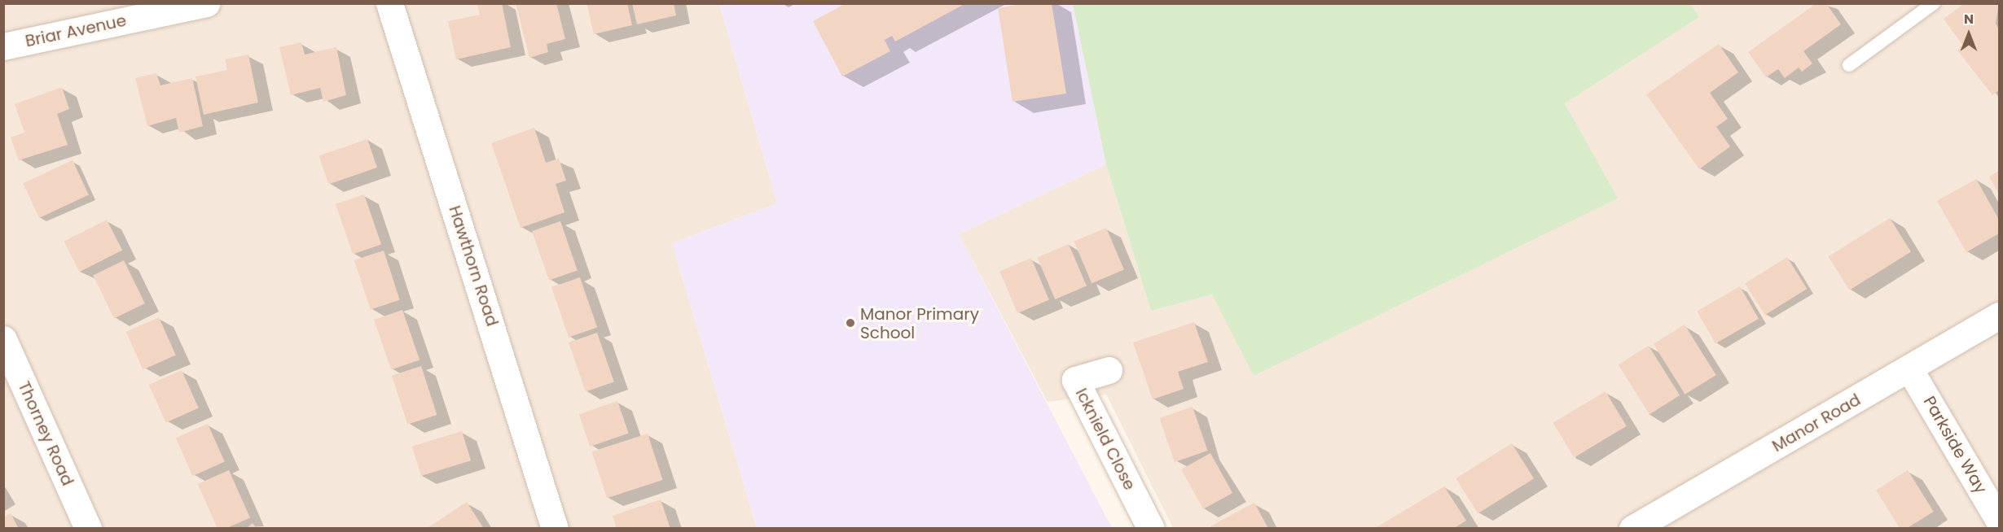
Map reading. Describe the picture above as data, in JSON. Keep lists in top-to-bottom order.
{
  "streets": {
    "street": [
      "Briar Avenue",
      "Hawthorn Road",
      "Manor Road",
      "Thorney Road",
      "Icknield Close",
      "Parkside Way"
    ]
  },
  "crossings": [
    ["Manor Road", "Parkside Way"]
  ],
  "places": ["Manor Primary School"],
  "north": "top"
}
